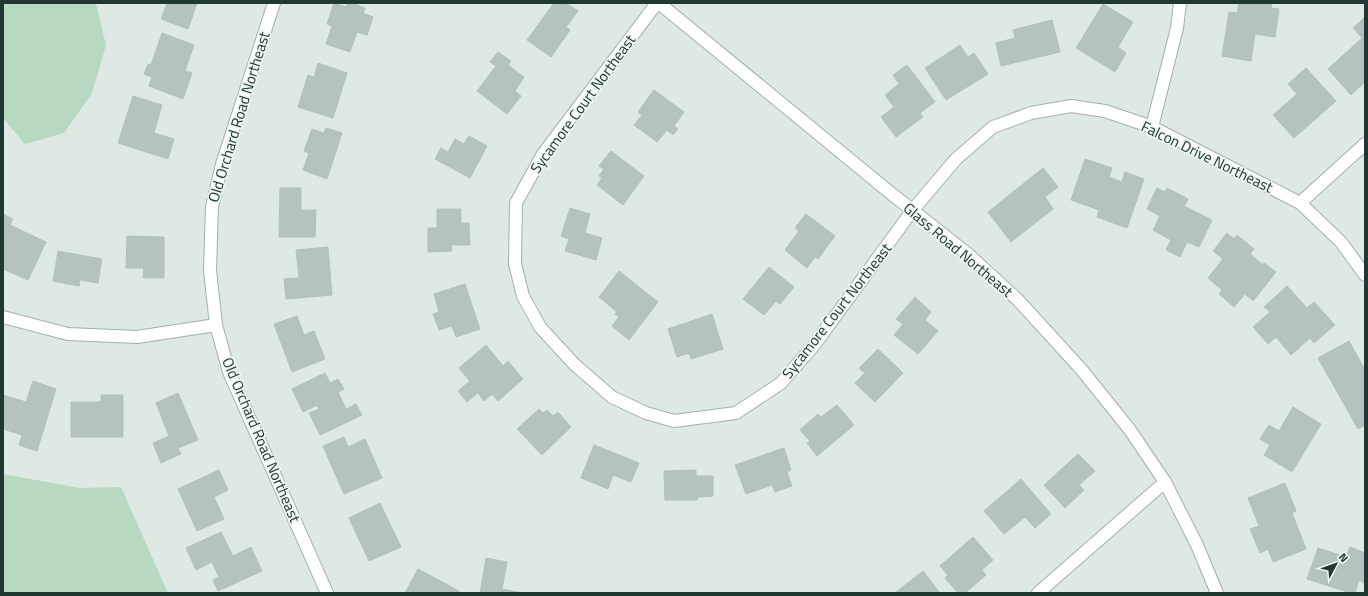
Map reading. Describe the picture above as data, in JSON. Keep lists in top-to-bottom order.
{
  "streets": {
    "street": [
      "Sycamore Court Northeast",
      "Old Orchard Road Northeast",
      "Falcon Drive Northeast",
      "Glass Road Northeast"
    ]
  },
  "crossings": [
    ["Sycamore Court Northeast", "Falcon Drive Northeast"],
    ["Sycamore Court Northeast", "Glass Road Northeast"],
    ["Falcon Drive Northeast", "Glass Road Northeast"]
  ],
  "north": "top right"
}
